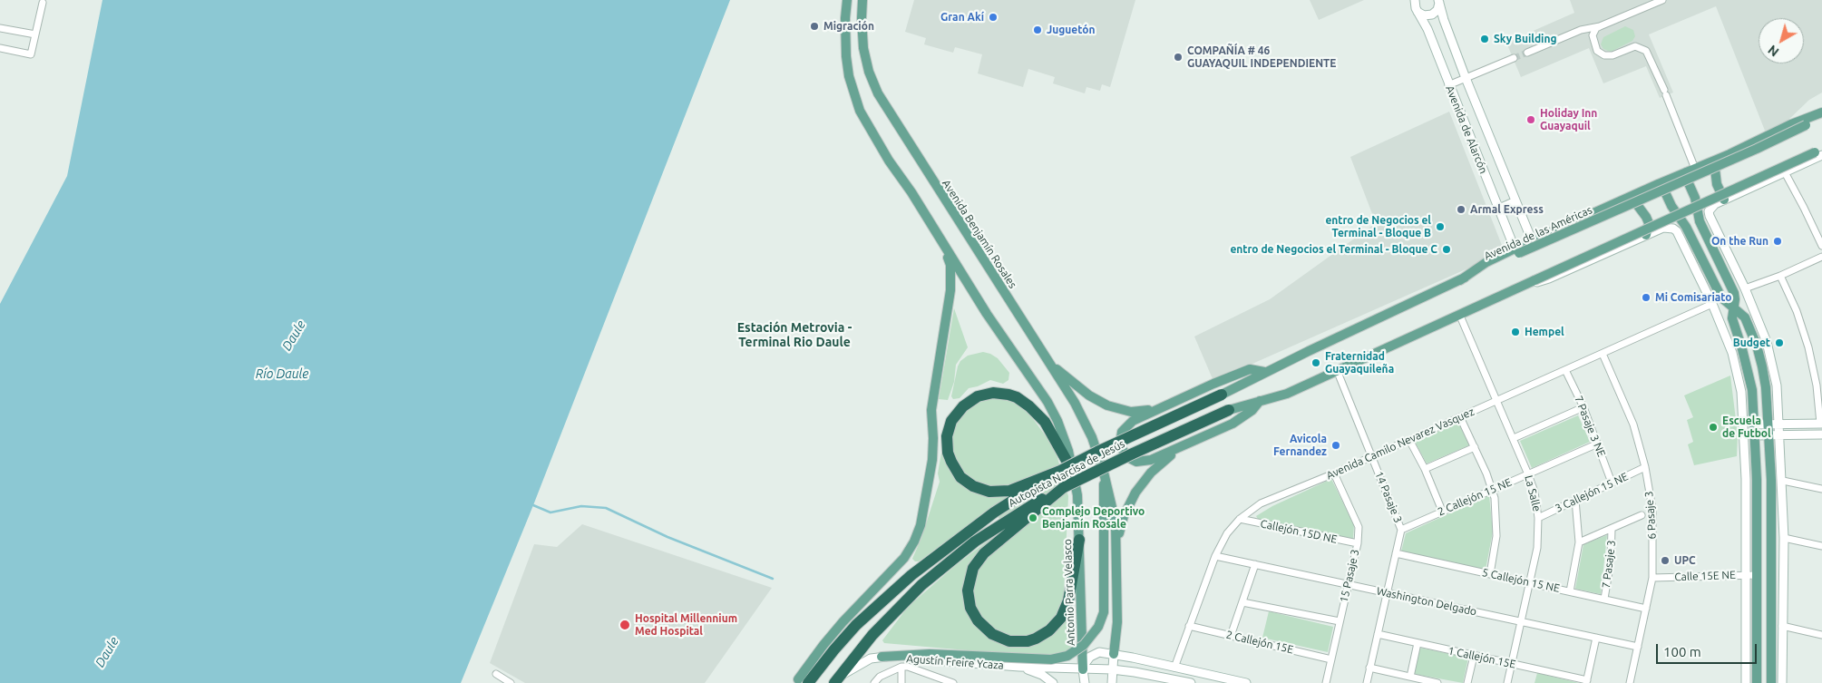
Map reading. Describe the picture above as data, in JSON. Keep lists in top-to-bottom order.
{
  "streets": {
    "highway": ["Autopista Narcisa de Jesús"],
    "main road": [
      "Avenida de Alarcón",
      "Avenida de las Américas",
      "Avenida Benjamín Rosales",
      "Antonio Parra Velasco",
      "Agustín Freire Ycaza"
    ],
    "street": [
      "7 Pasaje 3 NE",
      "Avenida Camilo Nevarez Vasquez",
      "3 Callejón 15 NE",
      "La Salle",
      "14 Pasaje 3",
      "2 Callejón 15 NE",
      "6 Pasaje 3",
      "Callejón 15D NE",
      "7 Pasaje 3",
      "15 Pasaje 3",
      "Calle 15E NE",
      "5 Callejón 15 NE",
      "Washington Delgado",
      "2 Callejón 15E",
      "1 Callejón 15E"
    ]
  },
  "crossings": [
    ["Avenida de Alarcón", "Avenida de las Américas"],
    ["Avenida de las Américas", "Autopista Narcisa de Jesús"],
    ["7 Pasaje 3 NE", "Avenida Camilo Nevarez Vasquez"],
    ["7 Pasaje 3 NE", "3 Callejón 15 NE"],
    ["7 Pasaje 3 NE", "2 Callejón 15 NE"],
    ["Avenida Camilo Nevarez Vasquez", "La Salle"],
    ["Avenida Camilo Nevarez Vasquez", "14 Pasaje 3"],
    ["Avenida Camilo Nevarez Vasquez", "6 Pasaje 3"],
    ["Avenida Camilo Nevarez Vasquez", "Callejón 15D NE"],
    ["Avenida Camilo Nevarez Vasquez", "15 Pasaje 3"],
    ["Avenida Camilo Nevarez Vasquez", "Washington Delgado"],
    ["Avenida Camilo Nevarez Vasquez", "2 Callejón 15E"],
    ["Autopista Narcisa de Jesús", "Agustín Freire Ycaza"],
    ["3 Callejón 15 NE", "La Salle"],
    ["3 Callejón 15 NE", "6 Pasaje 3"],
    ["La Salle", "2 Callejón 15 NE"],
    ["La Salle", "5 Callejón 15 NE"],
    ["La Salle", "Washington Delgado"],
    ["La Salle", "1 Callejón 15E"],
    ["14 Pasaje 3", "2 Callejón 15 NE"],
    ["14 Pasaje 3", "5 Callejón 15 NE"],
    ["14 Pasaje 3", "Washington Delgado"],
    ["14 Pasaje 3", "1 Callejón 15E"],
    ["6 Pasaje 3", "Calle 15E NE"],
    ["6 Pasaje 3", "5 Callejón 15 NE"],
    ["6 Pasaje 3", "Washington Delgado"],
    ["Callejón 15D NE", "15 Pasaje 3"],
    ["7 Pasaje 3", "5 Callejón 15 NE"],
    ["15 Pasaje 3", "Washington Delgado"],
    ["15 Pasaje 3", "2 Callejón 15E"],
    ["Antonio Parra Velasco", "Agustín Freire Ycaza"]
  ],
  "districts": ["Estación Metrovia - Terminal Rio Daule"],
  "water": ["Daule", "Río Daule"],
  "places": [
    "Gran Akí",
    "Migración",
    "Juguetón",
    "Sky Building",
    "COMPAÑÍA # 46 GUAYAQUIL INDEPENDIENTE",
    "Holiday Inn Guayaquil",
    "Armal Express",
    "entro de Negocios el Terminal - Bloque B",
    "On the Run",
    "entro de Negocios el Terminal - Bloque C",
    "Mi Comisariato",
    "Hempel",
    "Budget",
    "Fraternidad Guayaquileña",
    "Escuela de Futbol",
    "Avicola Fernandez",
    "Complejo Deportivo Benjamín Rosale",
    "UPC",
    "Hospital Millennium Med Hospital"
  ],
  "scale_bar": "100 m",
  "north": "bottom left"
}
